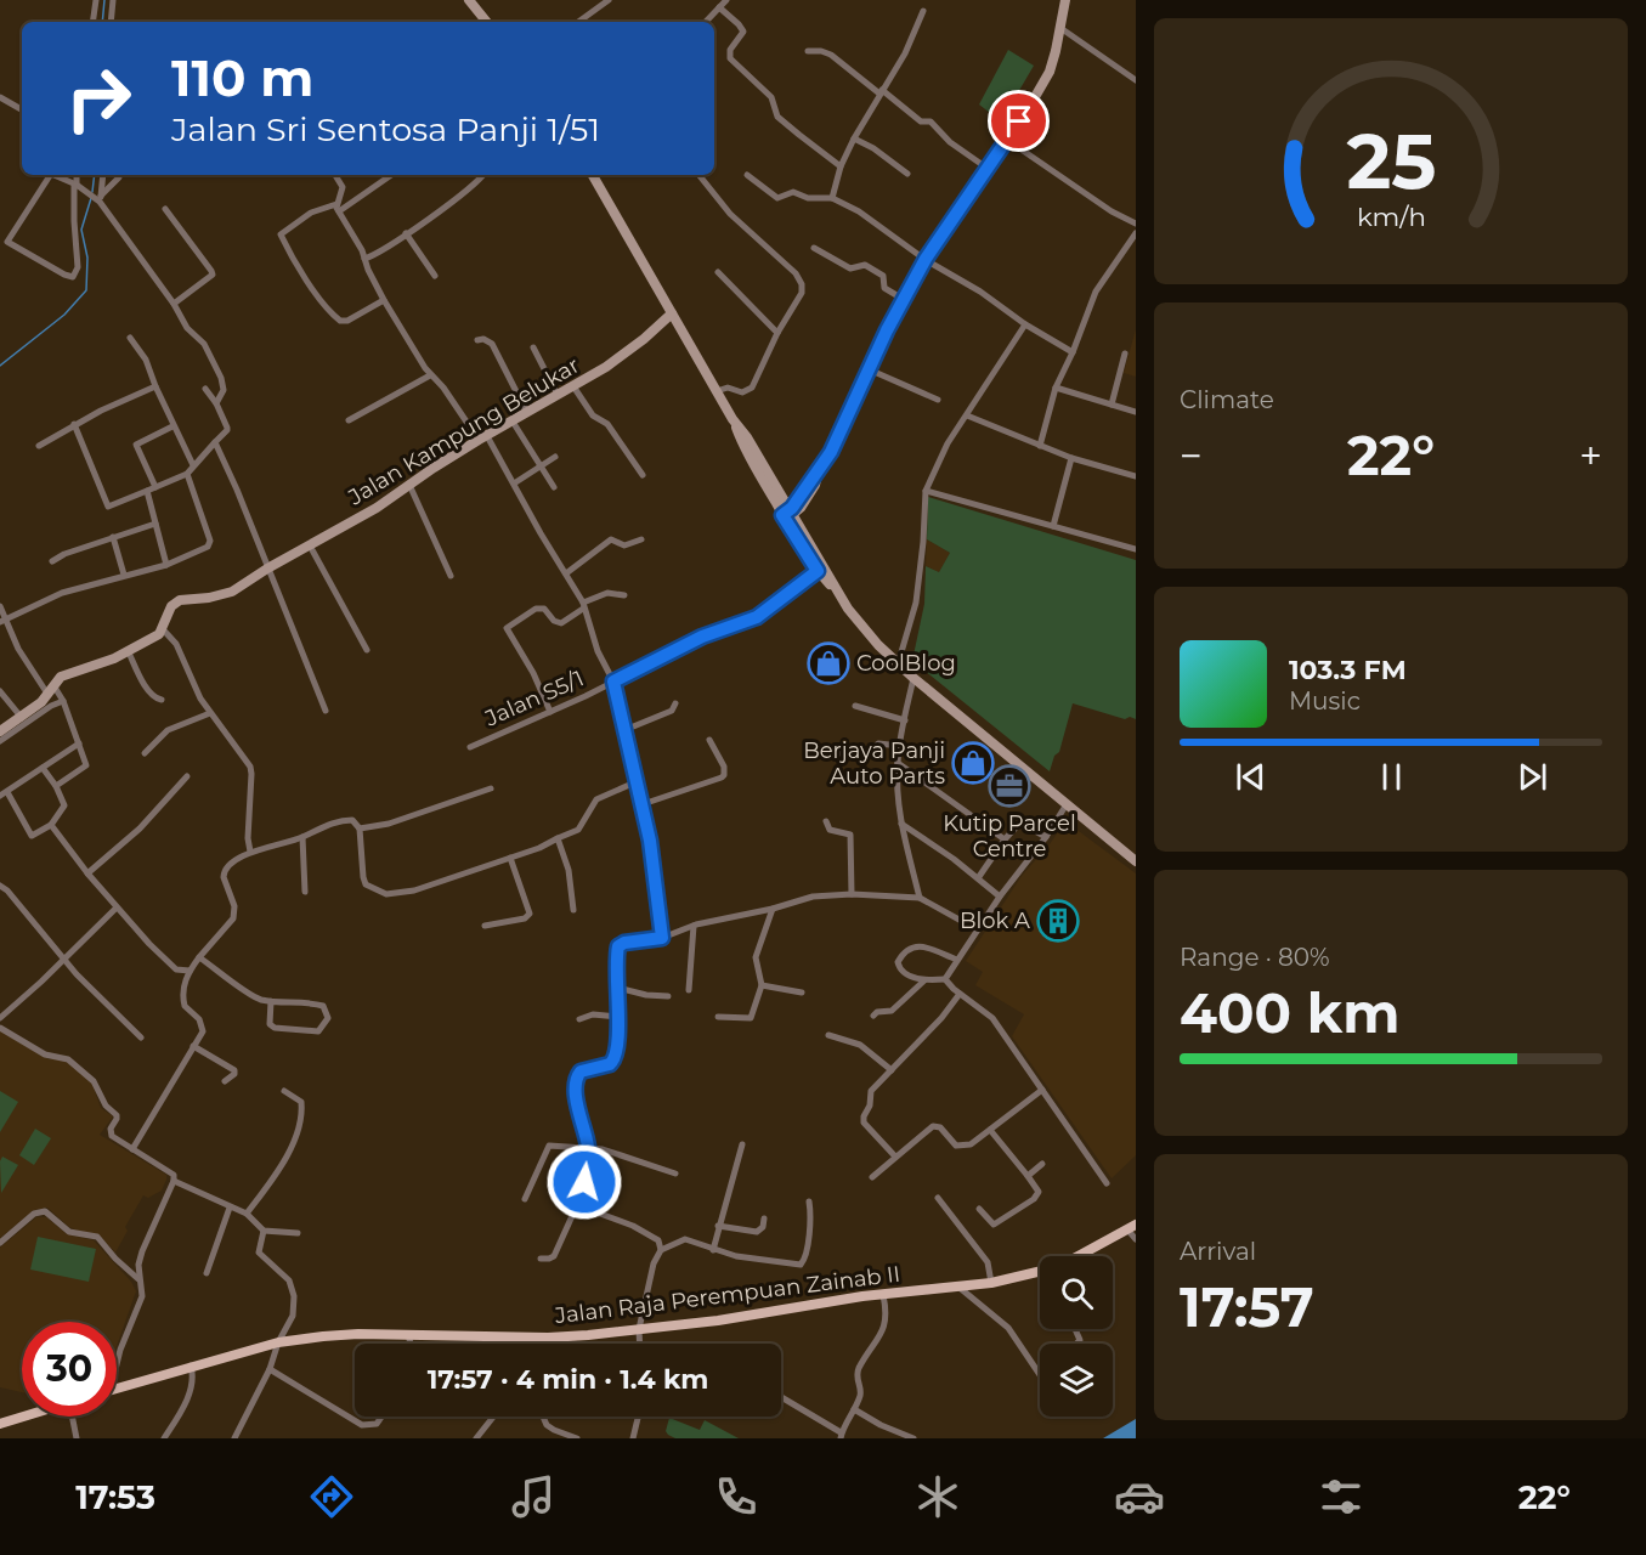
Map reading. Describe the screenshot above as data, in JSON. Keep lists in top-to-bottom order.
{
  "streets": {
    "main road": ["Jalan Kampung Belukar", "Jalan Raja Perempuan Zainab II"],
    "street": ["Jalan S5/1"]
  },
  "places": {
    "shop": ["CoolBlog", "Berjaya Panji Auto Parts"],
    "office": ["Kutip Parcel Centre"],
    "building": ["Blok A"]
  },
  "page": {
    "turn": ["110 m", "Jalan Sri Sentosa Panji 1/51"],
    "tile": [
      "Climate",
      ["Range · 80%", "400 km"],
      ["Arrival", "17:57"]
    ],
    "heat": ["−", "22°", "+"],
    "song": ["103.3 FM", "Music"],
    "limit": "30",
    "trip": "17:57 · 4 min · 1.4 km",
    "tabs": ["17:53", "22°"],
    "gauge": ["25", "km/h"]
  }
}
